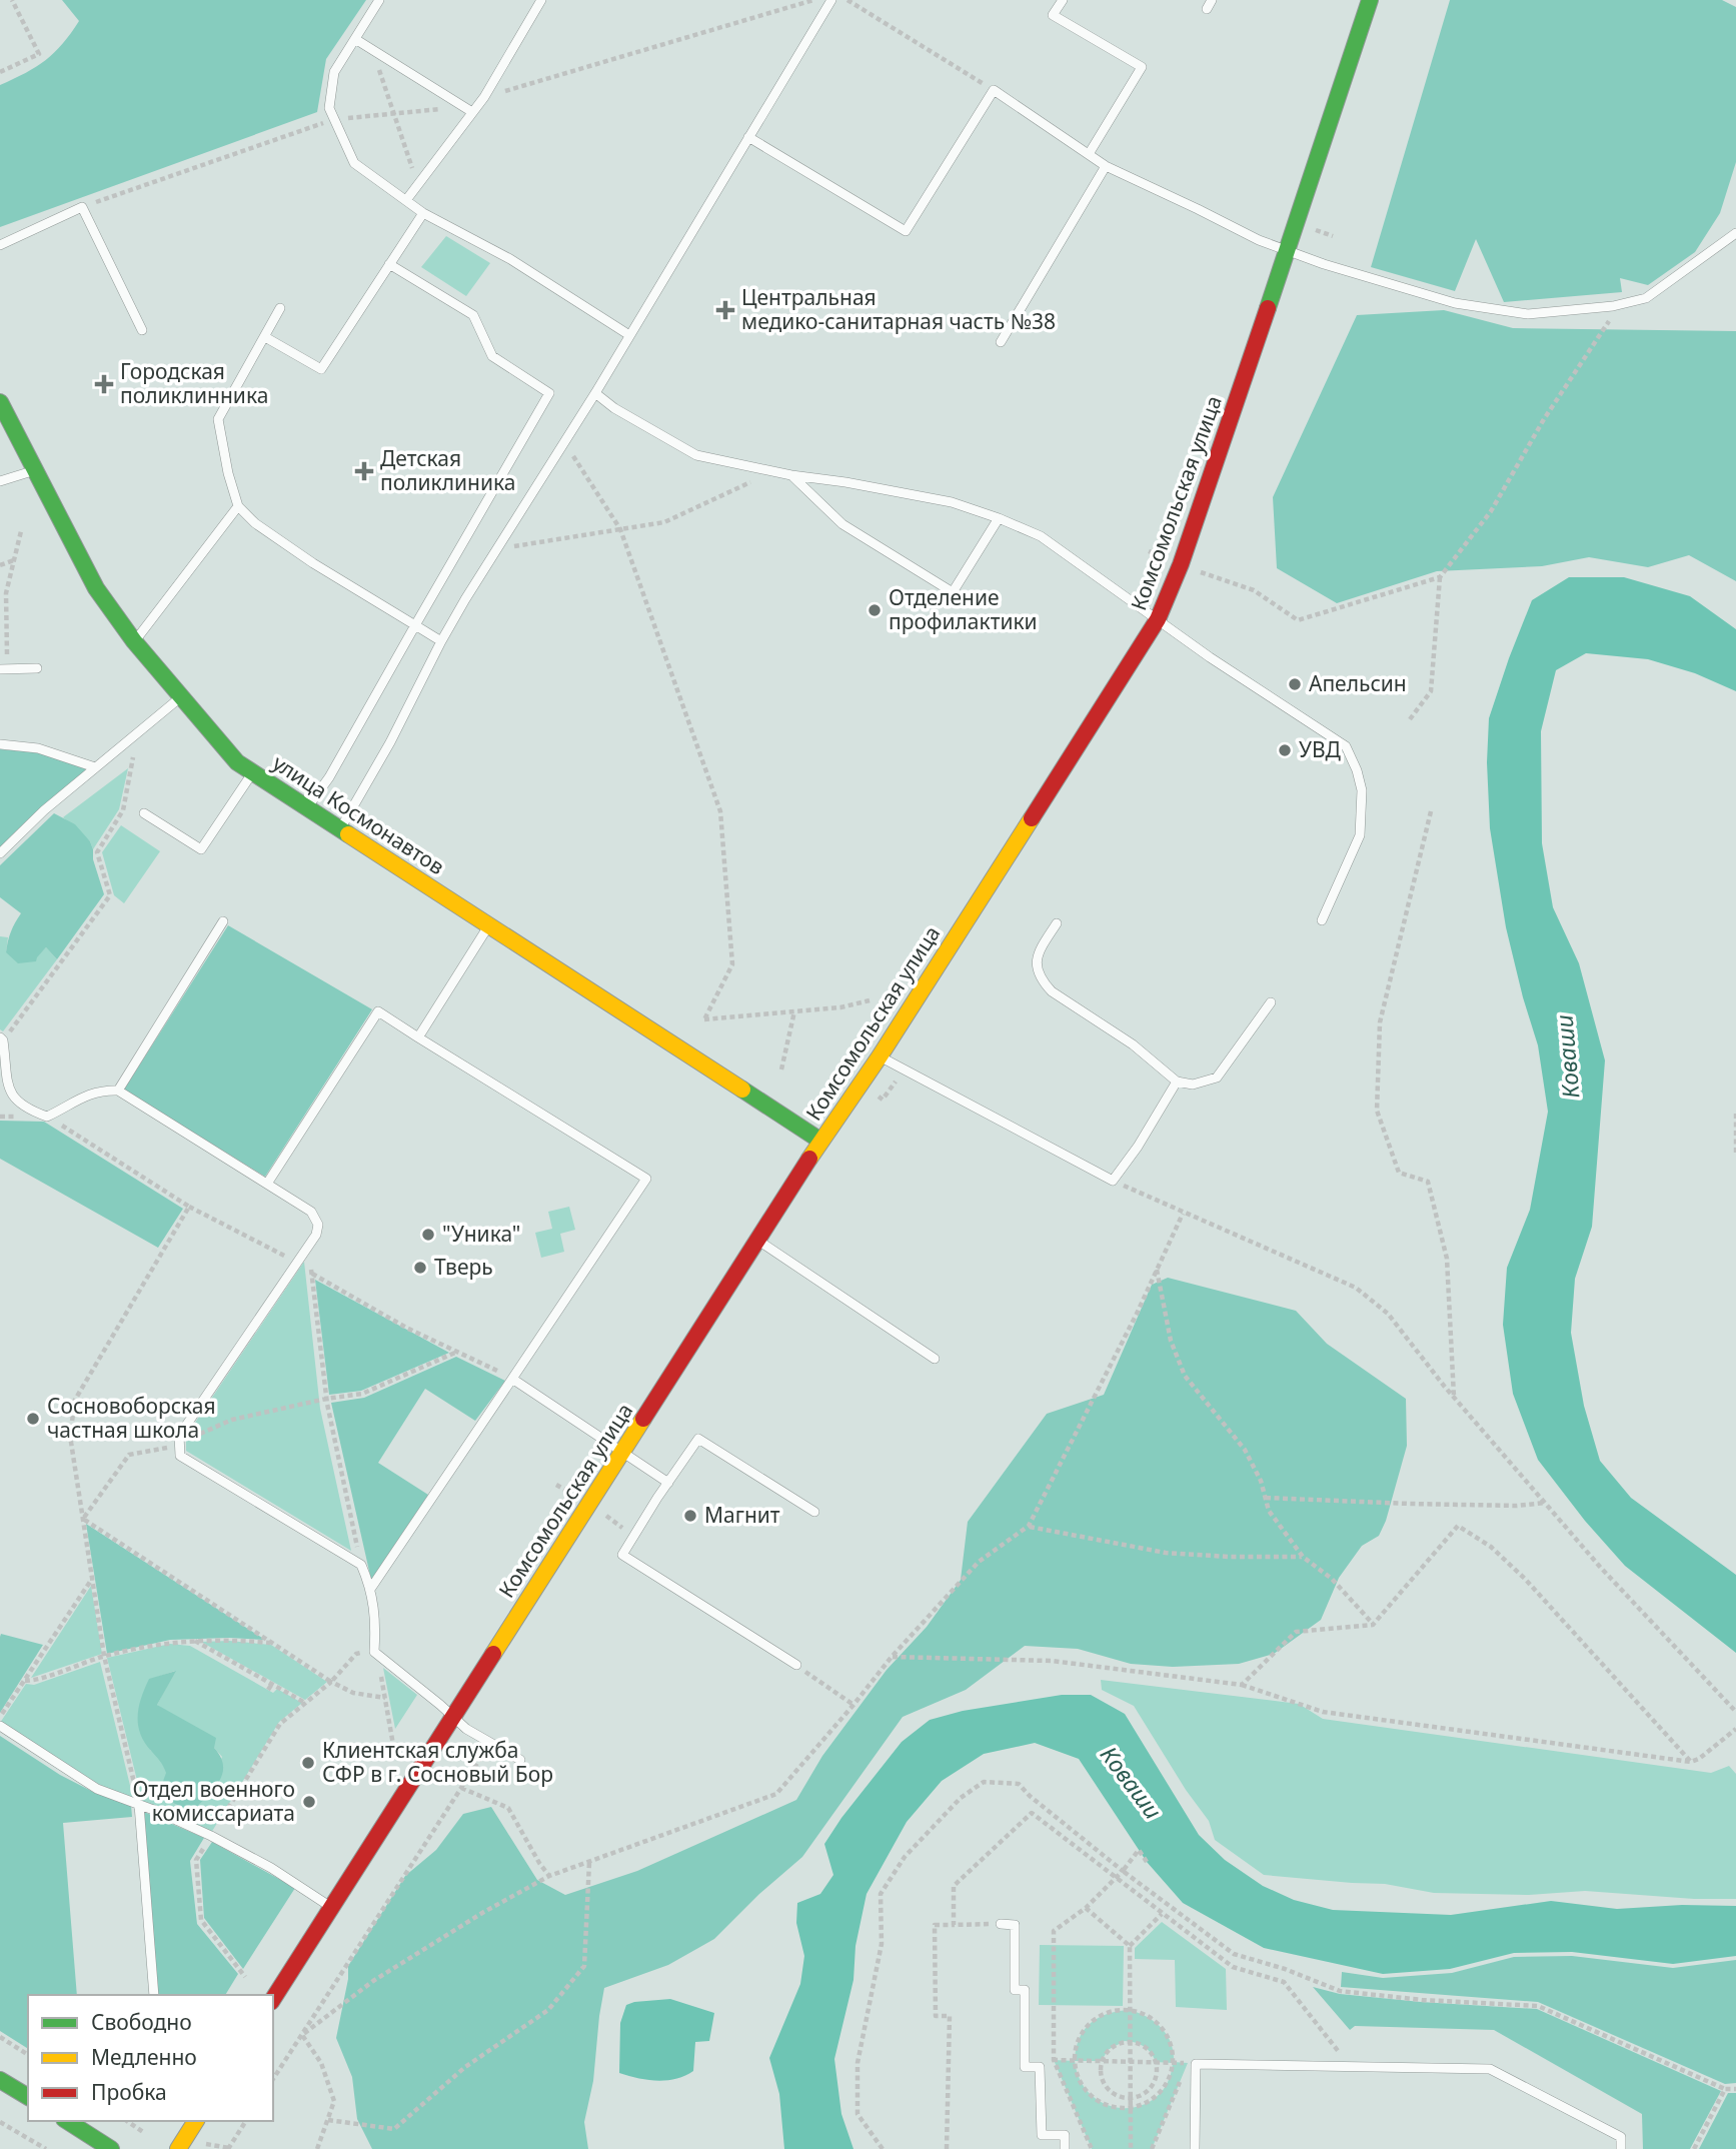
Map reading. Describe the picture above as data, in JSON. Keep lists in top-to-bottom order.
{
  "streets": {
    "street": ["Комсомольская улица", "улица Космонавтов"]
  },
  "crossings": [
    ["Комсомольская улица", "улица Космонавтов"]
  ],
  "water": ["Коваши"],
  "places": {
    "health": ["Центральная медико-санитарная часть №38", "Городская поликлинника", "Детская поликлиника"],
    "other": [
      "Отделение профилактики",
      "Апельсин",
      "УВД",
      "\"Уника\"",
      "Тверь",
      "Сосновоборская частная школа",
      "Магнит",
      "Клиентская служба СФР в г. Сосновый Бор",
      "Отдел военного комиссариата"
    ]
  },
  "legend": ["Свободно", "Медленно", "Пробка"]
}
